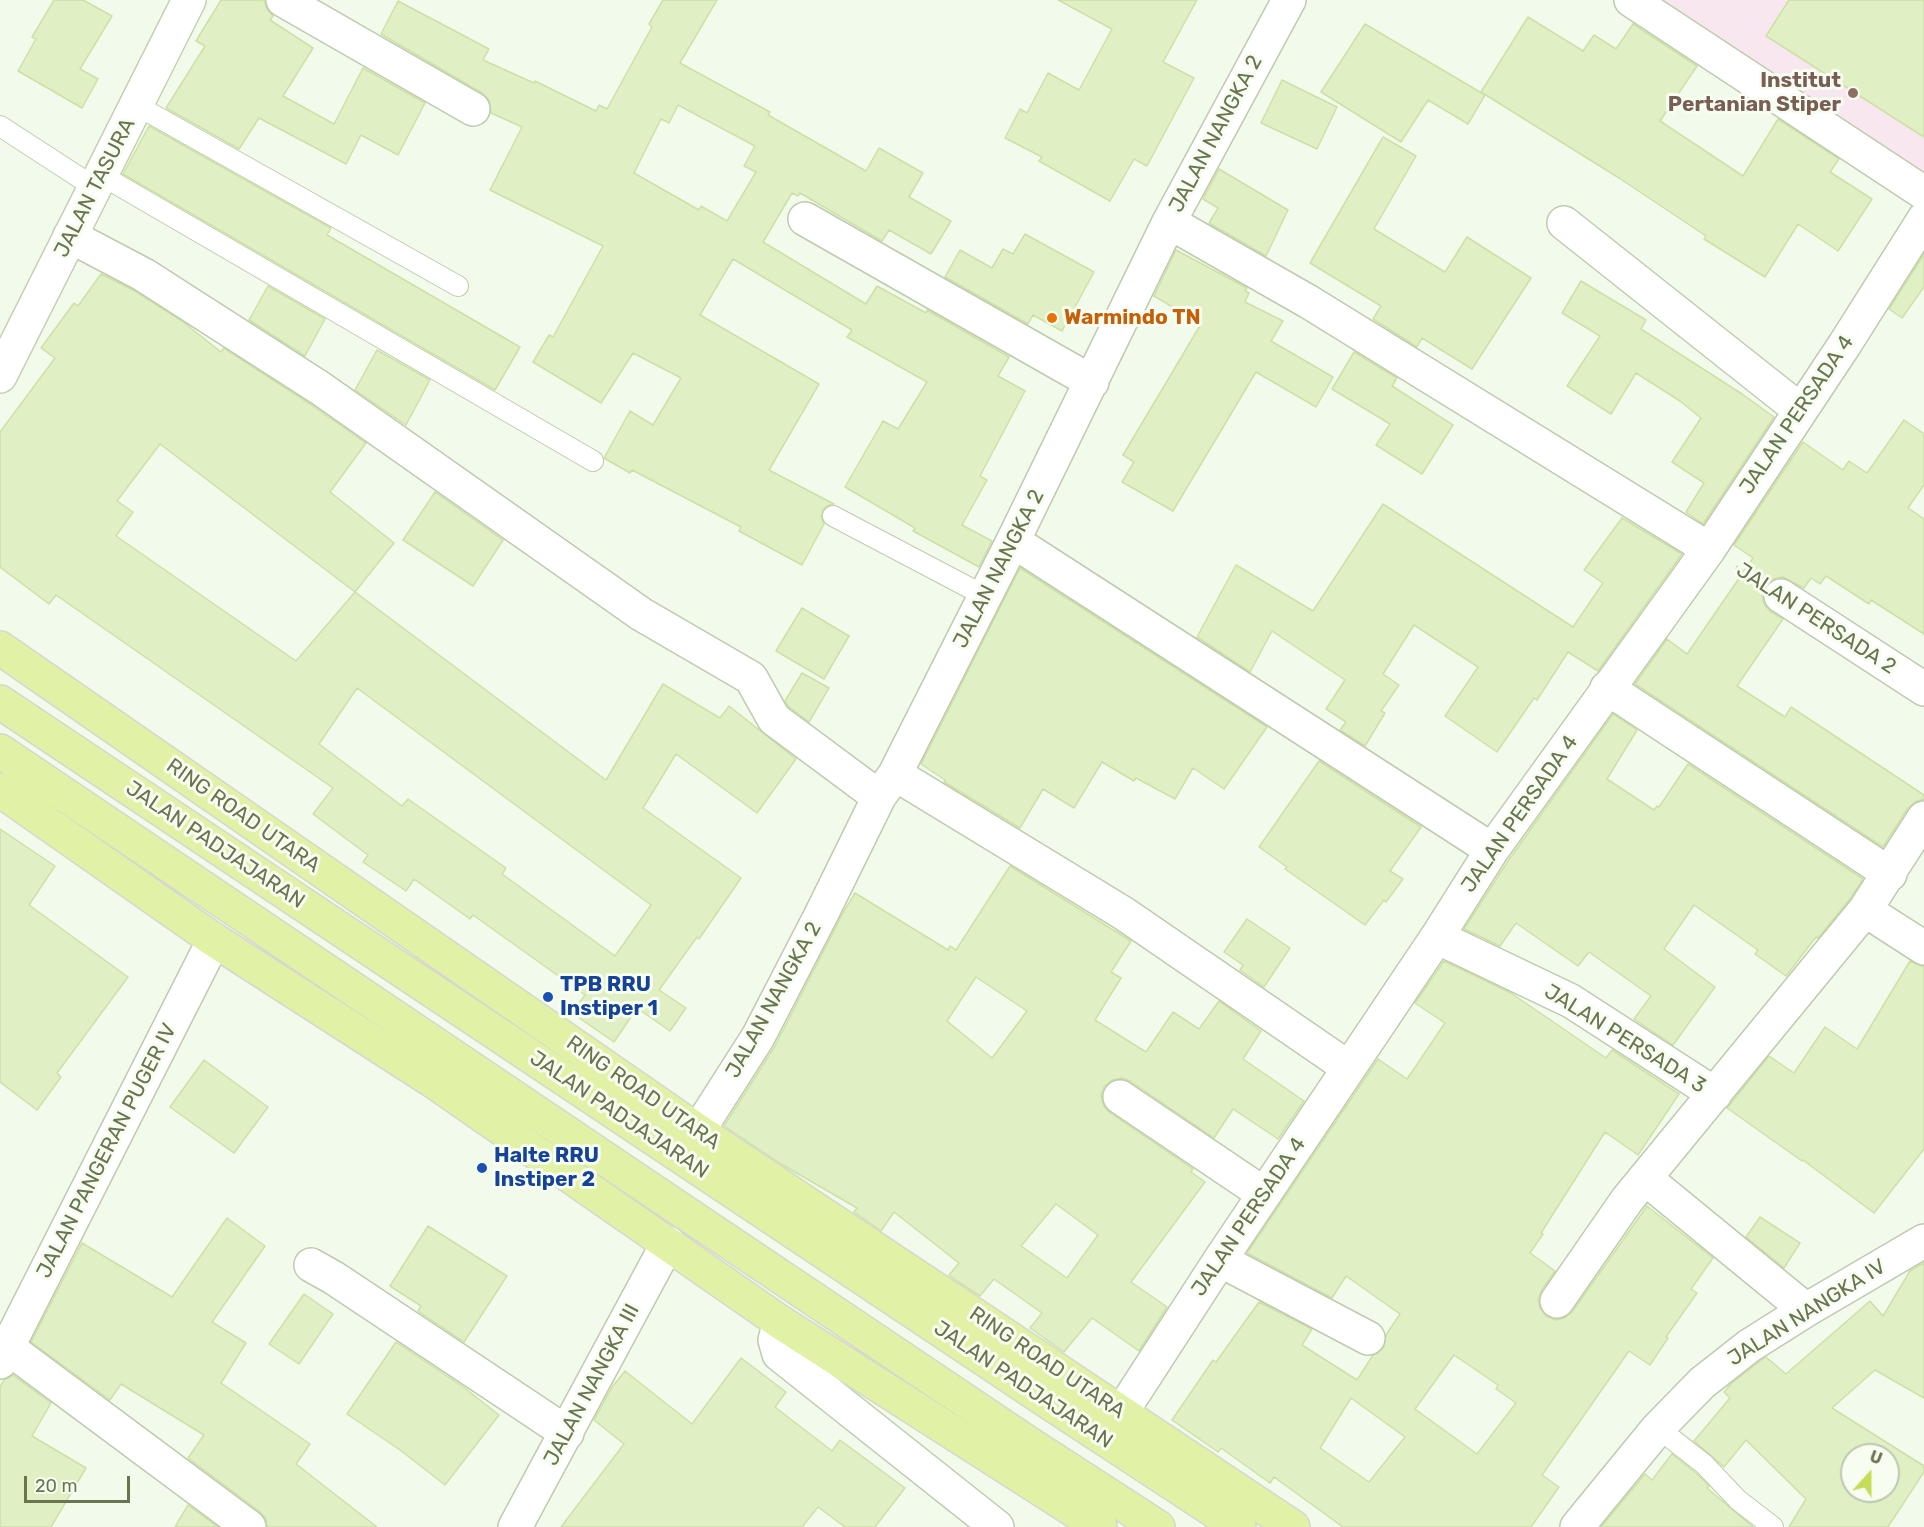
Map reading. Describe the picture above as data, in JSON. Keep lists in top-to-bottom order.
{
  "streets": {
    "highway": ["RING ROAD UTARA", "JALAN PADJAJARAN"],
    "street": [
      "JALAN NANGKA 2",
      "JALAN TASURA",
      "JALAN PERSADA 4",
      "JALAN PERSADA 2",
      "JALAN PERSADA 3",
      "JALAN PANGERAN PUGER IV",
      "JALAN NANGKA IV",
      "JALAN NANGKA III"
    ]
  },
  "crossings": [
    ["JALAN NANGKA 2", "RING ROAD UTARA"],
    ["JALAN PERSADA 4", "JALAN PERSADA 2"],
    ["JALAN PERSADA 4", "RING ROAD UTARA"],
    ["JALAN PERSADA 4", "JALAN PERSADA 3"]
  ],
  "places": [
    "Institut Pertanian Stiper",
    "Warmindo TN",
    "TPB RRU Instiper 1",
    "Halte RRU Instiper 2"
  ],
  "scale_bar": "20 m",
  "north": "top"
}
